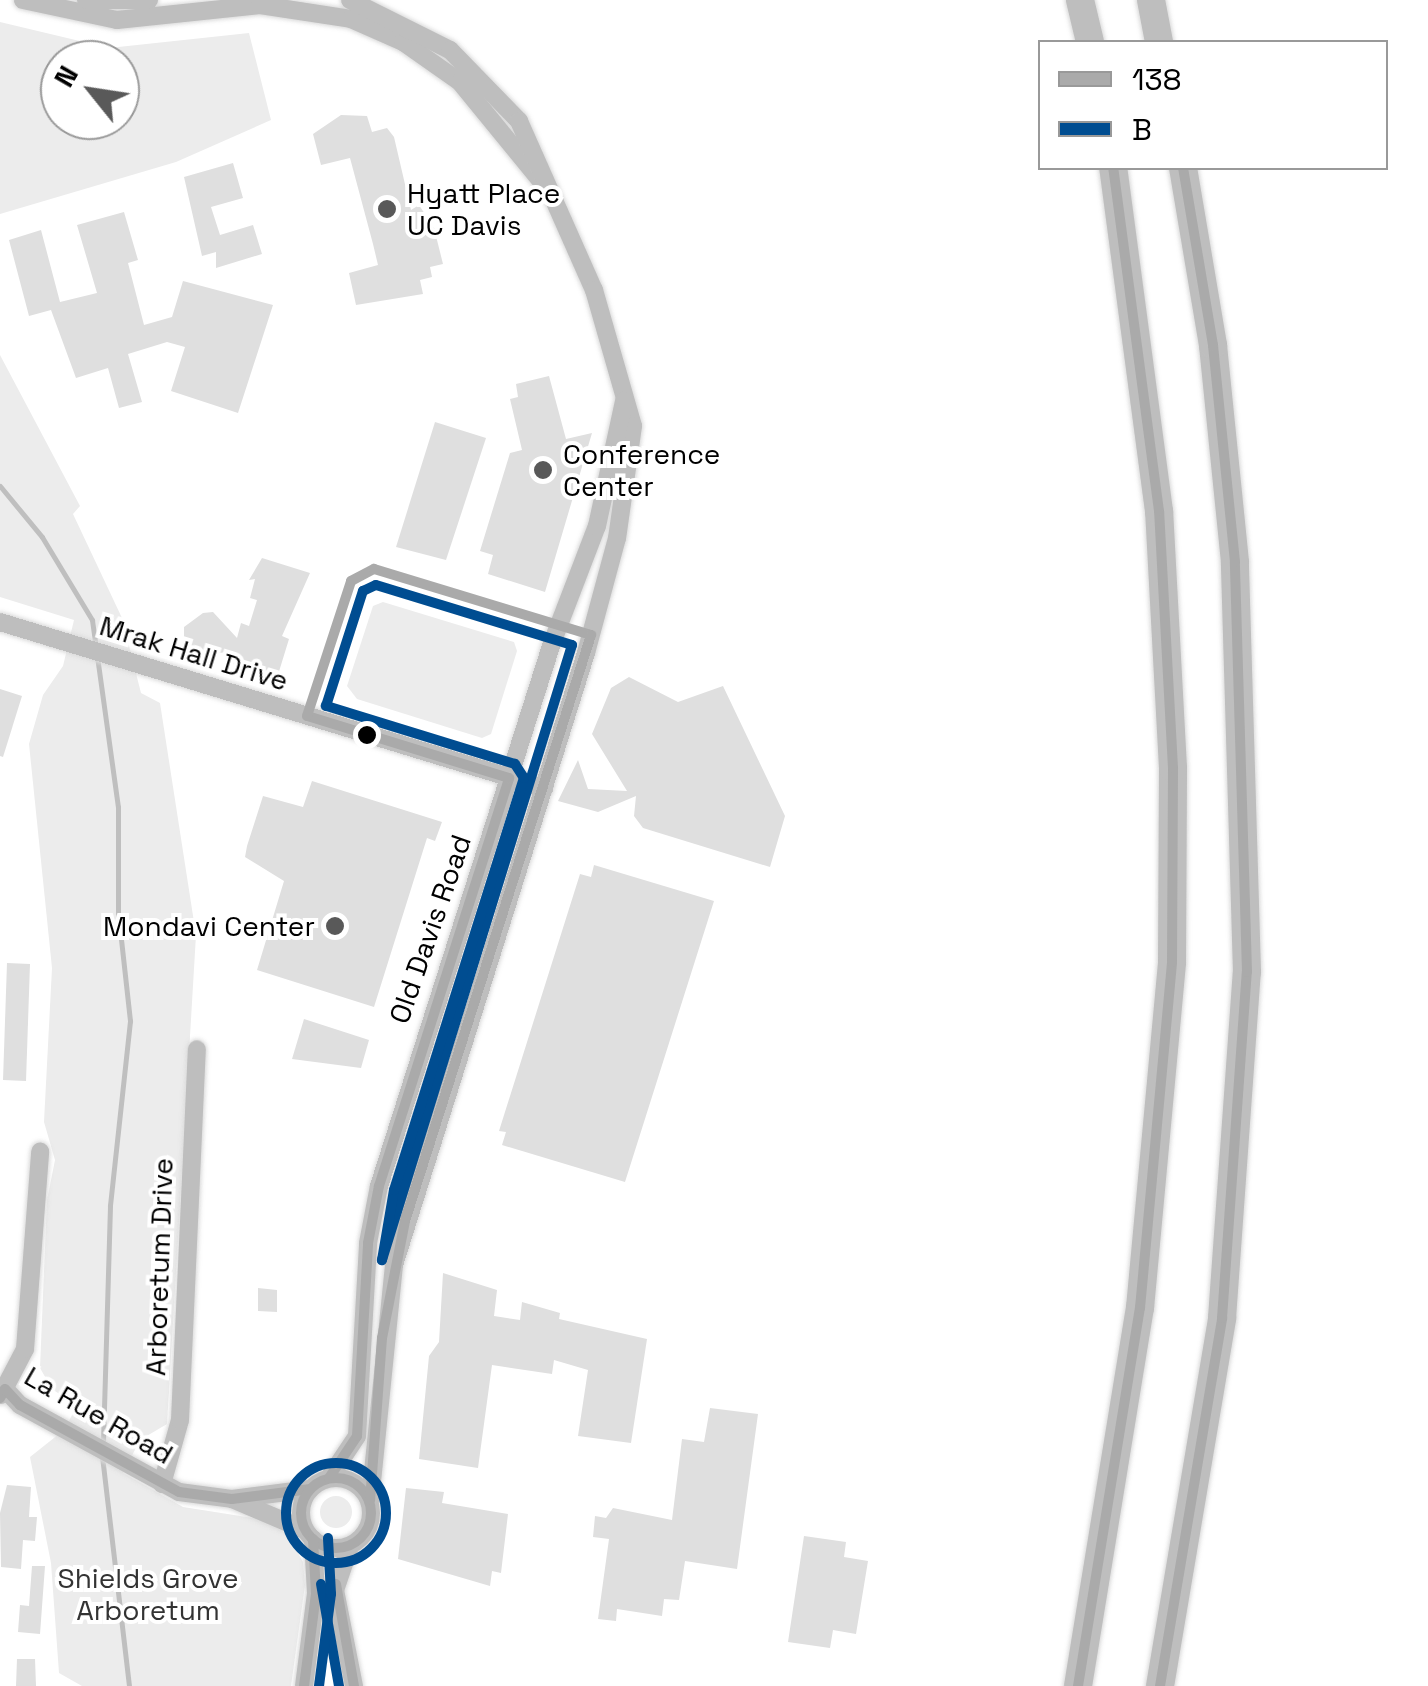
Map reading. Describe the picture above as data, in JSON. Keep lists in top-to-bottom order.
{
  "streets": {
    "street": [
      "Mrak Hall Drive",
      "Old Davis Road",
      "Arboretum Drive",
      "La Rue Road"
    ]
  },
  "crossings": [
    ["Mrak Hall Drive", "Old Davis Road"],
    ["Old Davis Road", "La Rue Road"],
    ["Arboretum Drive", "La Rue Road"]
  ],
  "parks": ["Shields Grove Arboretum"],
  "places": ["Hyatt Place UC Davis", "Conference Center", "Mondavi Center"],
  "lines": ["transit line 138", "transit line B"],
  "legend": ["138", "B"],
  "north": "top left"
}
